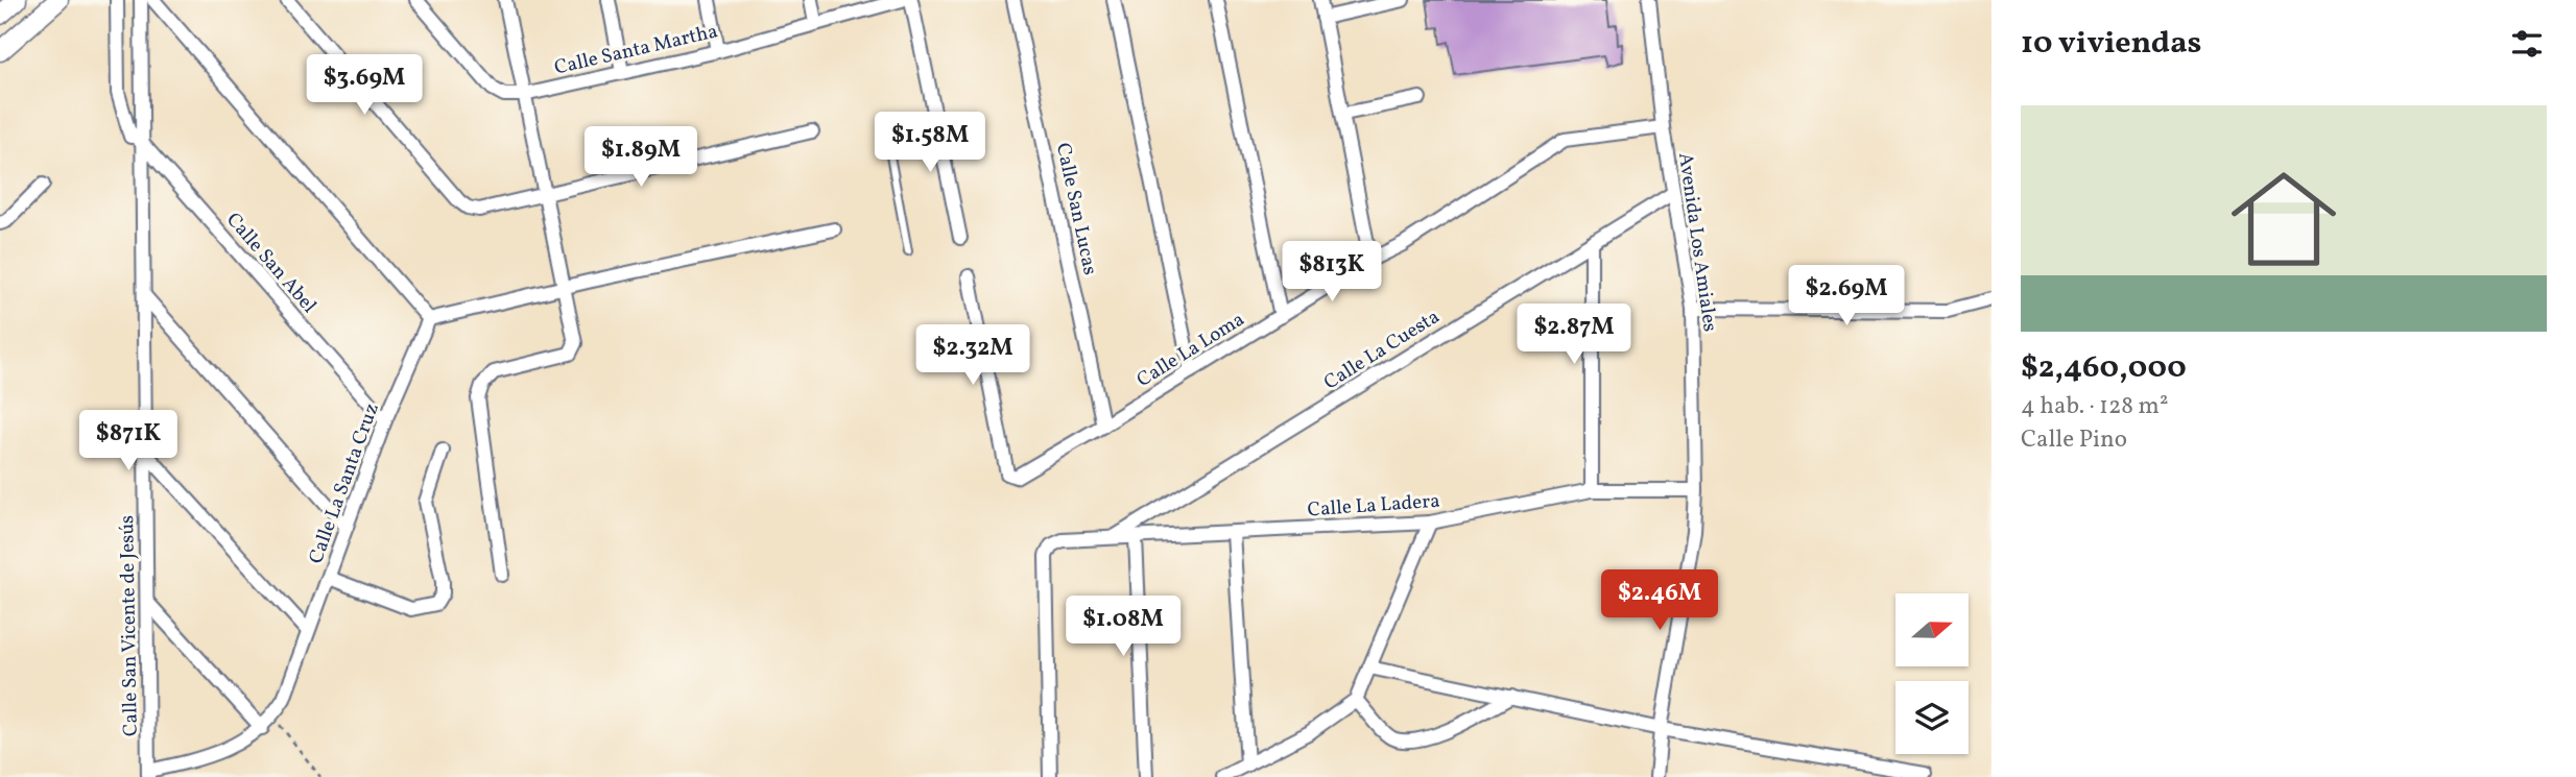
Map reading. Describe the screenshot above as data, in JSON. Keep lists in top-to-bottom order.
{
  "streets": {
    "street": [
      "Calle Santa Martha",
      "Calle San Lucas",
      "Avenida Los Amiales",
      "Calle San Abel",
      "Calle La Loma",
      "Calle La Cuesta",
      "Calle La Santa Cruz",
      "Calle La Ladera",
      "Calle San Vicente de Jesús"
    ]
  },
  "crossings": [
    ["Calle San Lucas", "Calle La Loma"],
    ["Avenida Los Amiales", "Calle La Loma"],
    ["Avenida Los Amiales", "Calle La Cuesta"],
    ["Avenida Los Amiales", "Calle La Ladera"],
    ["Calle San Abel", "Calle La Santa Cruz"],
    ["Calle San Abel", "Calle San Vicente de Jesús"],
    ["Calle La Cuesta", "Calle La Ladera"],
    ["Calle La Santa Cruz", "Calle San Vicente de Jesús"]
  ],
  "north": "right",
  "page": {
    "heading": "10 viviendas",
    "price": [
      "$3.69M",
      "$1.58M",
      "$1.89M",
      "$813K",
      "$2.69M",
      "$2.87M",
      "$2.32M",
      "$871K",
      "$2.46M",
      "$1.08M"
    ],
    "list": [
      {
        "name": "$2,460,000",
        "note": "4 hab. · 128 m² · Calle Pino"
      }
    ]
  }
}
